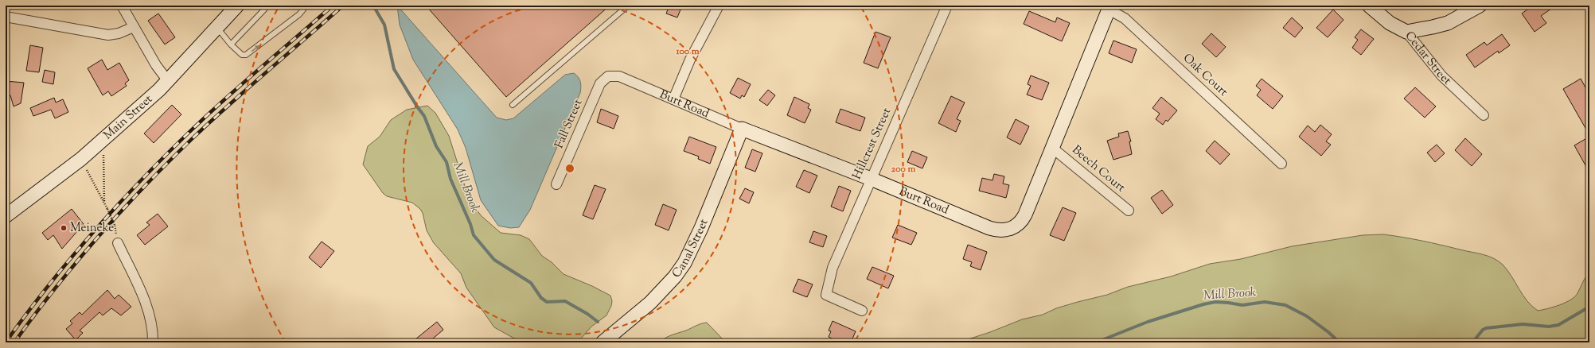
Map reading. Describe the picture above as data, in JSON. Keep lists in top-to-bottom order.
{
  "streets": {
    "street": [
      "Cedar Street",
      "Oak Court",
      "Burt Road",
      "Main Street",
      "Fall Street",
      "Hillcrest Street",
      "Beech Court",
      "Canal Street"
    ]
  },
  "crossings": [
    ["Oak Court", "Burt Road"],
    ["Burt Road", "Fall Street"],
    ["Burt Road", "Hillcrest Street"],
    ["Burt Road", "Beech Court"],
    ["Burt Road", "Canal Street"]
  ],
  "water": ["Mill Brook"],
  "places": ["Meineke"],
  "rings": ["100 m", "200 m"]
}
